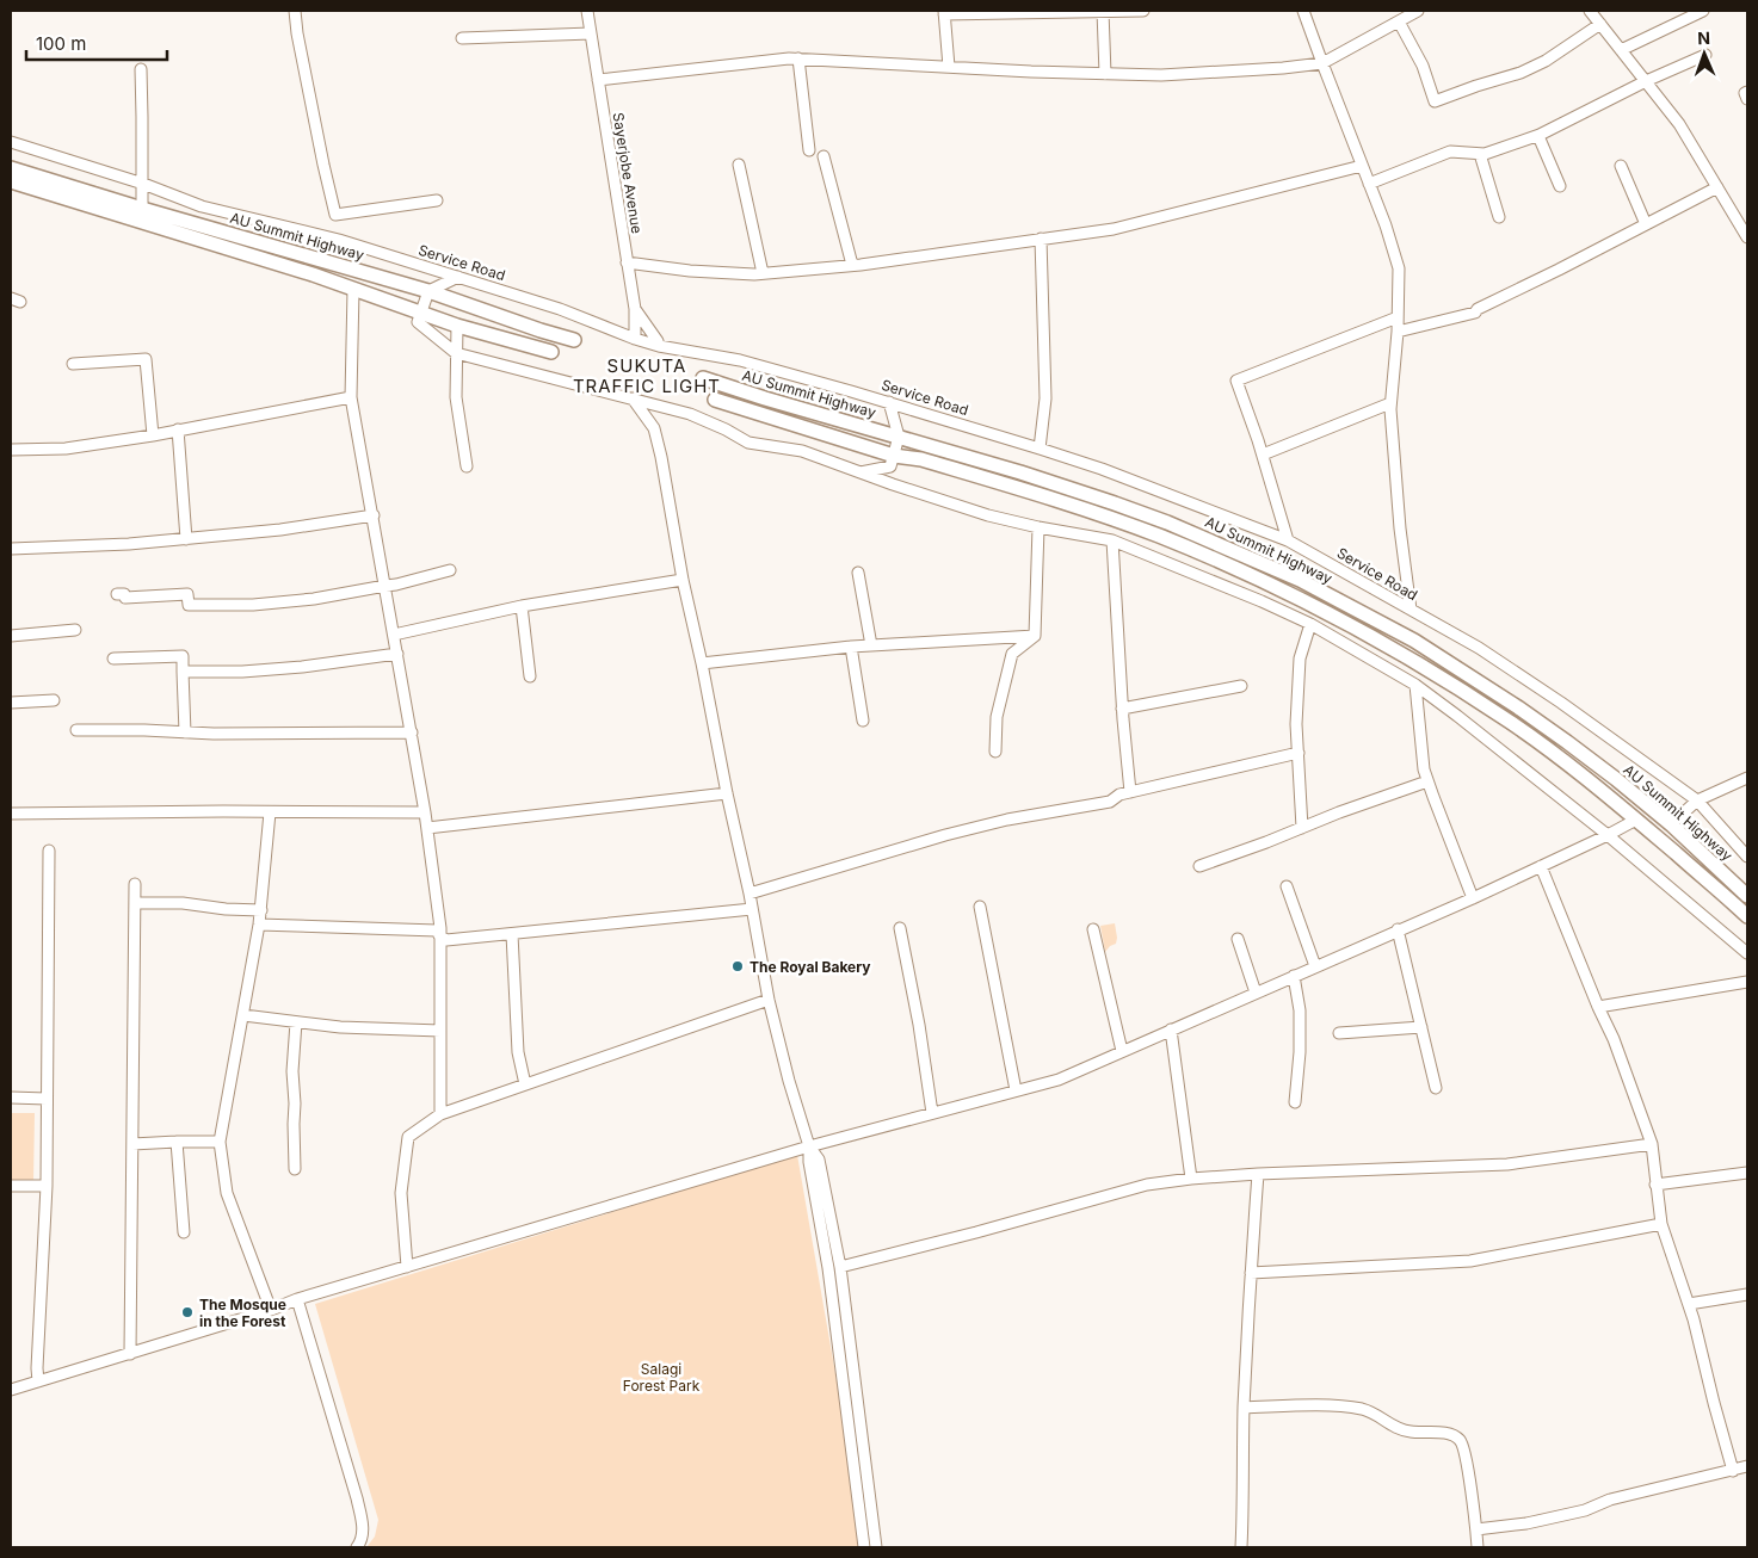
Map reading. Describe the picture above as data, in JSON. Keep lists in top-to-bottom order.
{
  "streets": {
    "main road": ["AU Summit Highway"],
    "street": ["Sayerjobe Avenue", "Service Road"]
  },
  "crossings": [
    ["Sayerjobe Avenue", "Service Road"]
  ],
  "districts": ["SUKUTA TRAFFIC LIGHT"],
  "parks": ["Salagi Forest Park"],
  "places": ["The Royal Bakery", "The Mosque in the Forest"],
  "scale_bar": "100 m",
  "north": "top"
}
